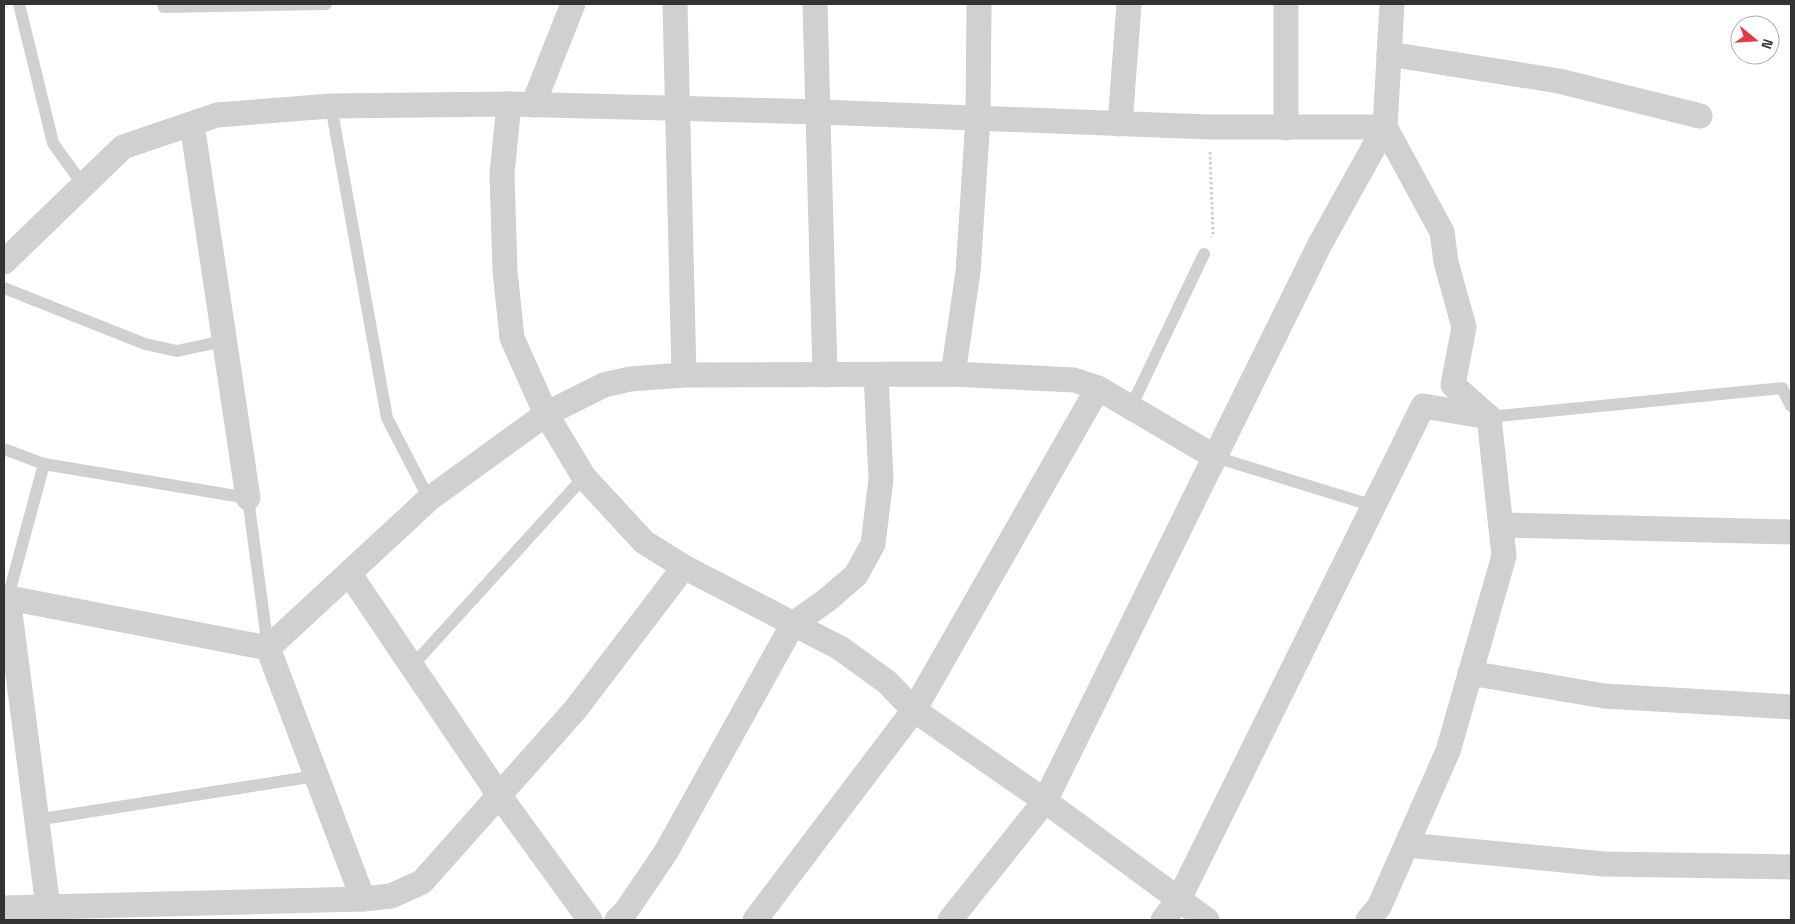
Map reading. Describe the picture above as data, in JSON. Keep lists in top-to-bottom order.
{
  "north": "right"
}
